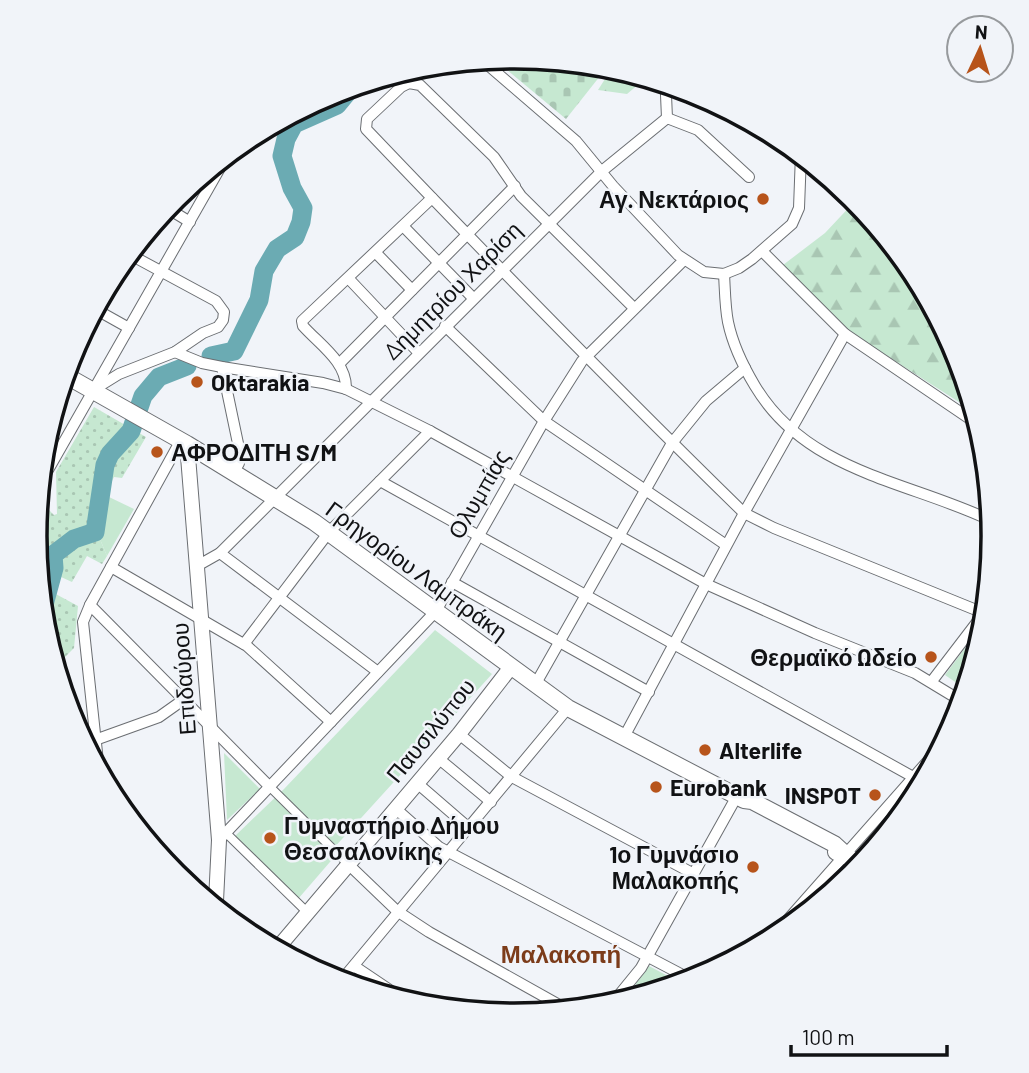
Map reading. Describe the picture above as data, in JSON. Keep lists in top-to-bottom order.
{
  "streets": {
    "main road": ["Γρηγορίου Λαμπράκη"],
    "street": [
      "Δημητρίου Χαρίση",
      "Ολυμπίας",
      "Επιδαύρου",
      "Παυσιλύπου"
    ]
  },
  "crossings": [
    ["Δημητρίου Χαρίση", "Γρηγορίου Λαμπράκη"],
    ["Δημητρίου Χαρίση", "Επιδαύρου"],
    ["Ολυμπίας", "Γρηγορίου Λαμπράκη"],
    ["Ολυμπίας", "Επιδαύρου"],
    ["Γρηγορίου Λαμπράκη", "Επιδαύρου"],
    ["Γρηγορίου Λαμπράκη", "Παυσιλύπου"]
  ],
  "districts": ["Μαλακοπή"],
  "places": [
    "Αγ. Νεκτάριος",
    "Oktarakia",
    "ΑΦΡΟΔΙΤΗ S/M",
    "Θερμαϊκό Ωδείο",
    "Alterlife",
    "Eurobank",
    "INSPOT",
    "Γυμναστήριο Δήμου Θεσσαλονίκης",
    "1ο Γυμνάσιο Μαλακοπής"
  ],
  "scale_bar": "100 m",
  "north": "top"
}
